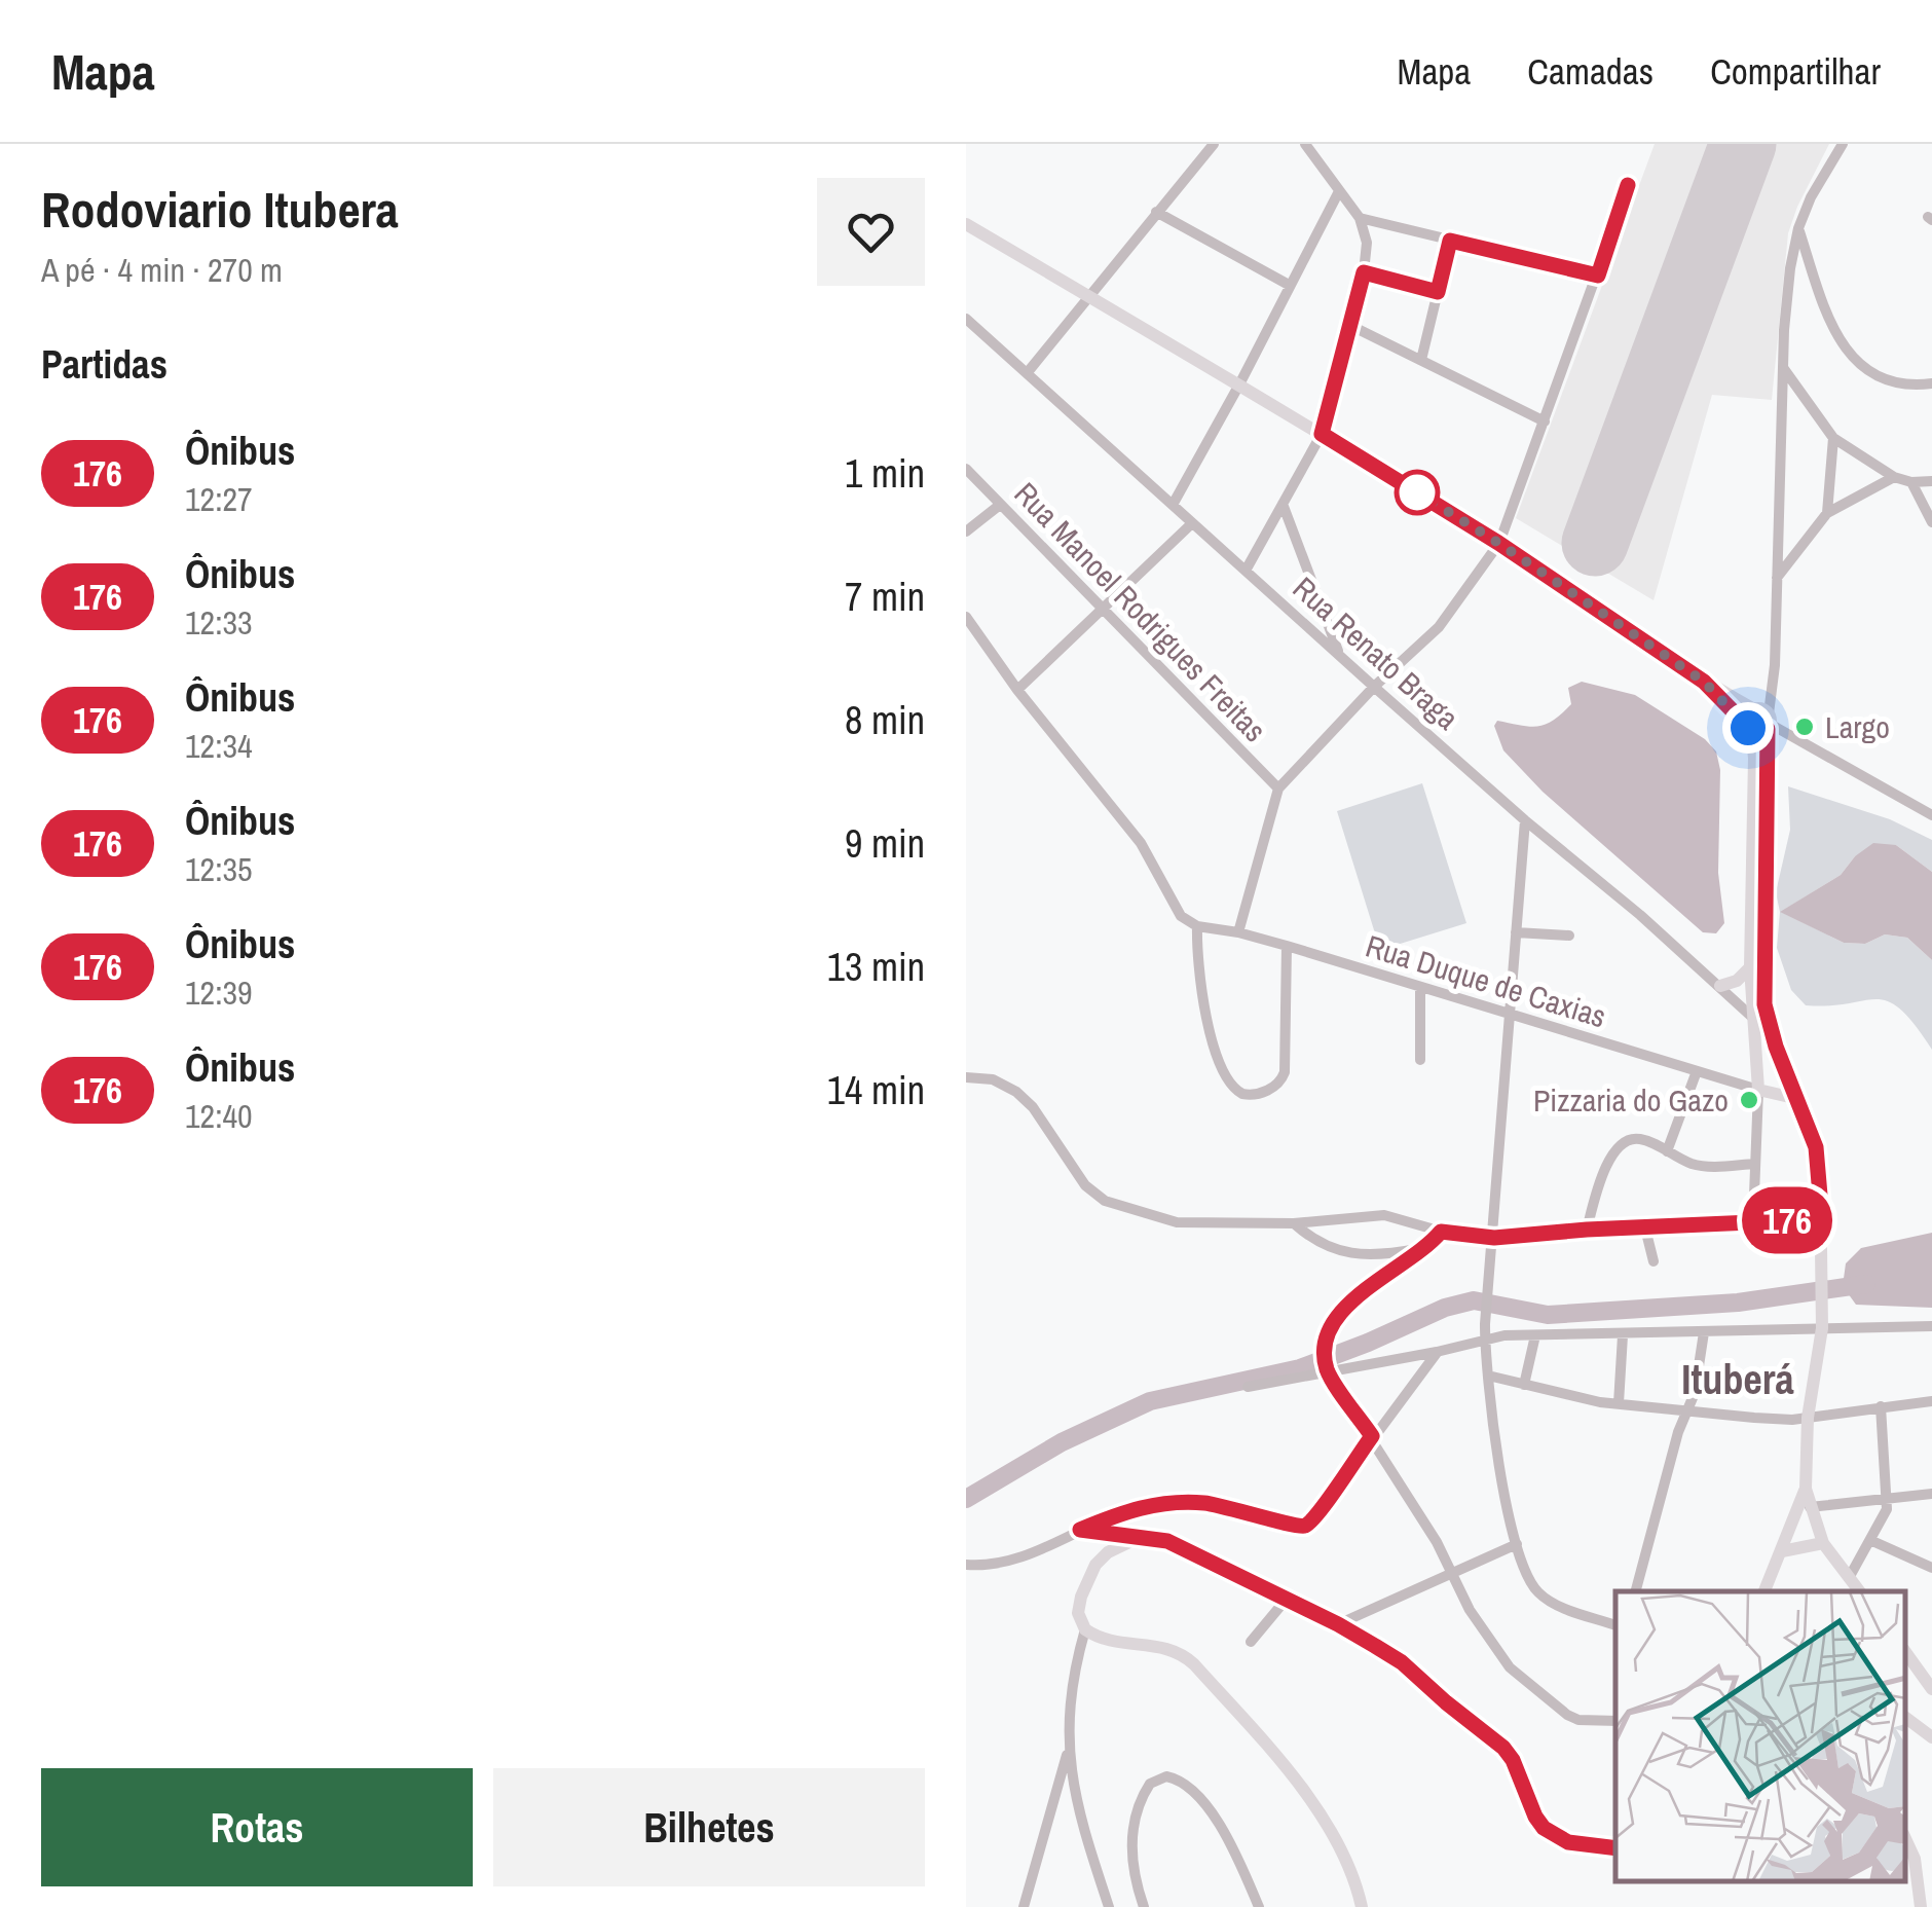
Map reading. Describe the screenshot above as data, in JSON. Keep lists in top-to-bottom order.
{
  "streets": {
    "street": ["Rua Manoel Rodrigues Freitas", "Rua Renato Braga", "Rua Duque de Caxias"]
  },
  "districts": ["Ituberá"],
  "places": ["Largo", "Pizzaria do Gazo"],
  "lines": ["bus line 176"],
  "page": {
    "header": "Mapa",
    "nav": ["Mapa", "Camadas", "Compartilhar"],
    "heading": [
      ["Rodoviario Itubera", "A pé · 4 min · 270 m"],
      "Partidas"
    ],
    "on_map": "176",
    "list": [
      {
        "mark": "176",
        "name": "Ônibus",
        "note": "12:27",
        "value": "1 min"
      },
      {
        "mark": "176",
        "name": "Ônibus",
        "note": "12:33",
        "value": "7 min"
      },
      {
        "mark": "176",
        "name": "Ônibus",
        "note": "12:34",
        "value": "8 min"
      },
      {
        "mark": "176",
        "name": "Ônibus",
        "note": "12:35",
        "value": "9 min"
      },
      {
        "mark": "176",
        "name": "Ônibus",
        "note": "12:39",
        "value": "13 min"
      },
      {
        "mark": "176",
        "name": "Ônibus",
        "note": "12:40",
        "value": "14 min"
      }
    ],
    "buttons": ["Rotas", "Bilhetes"]
  }
}
